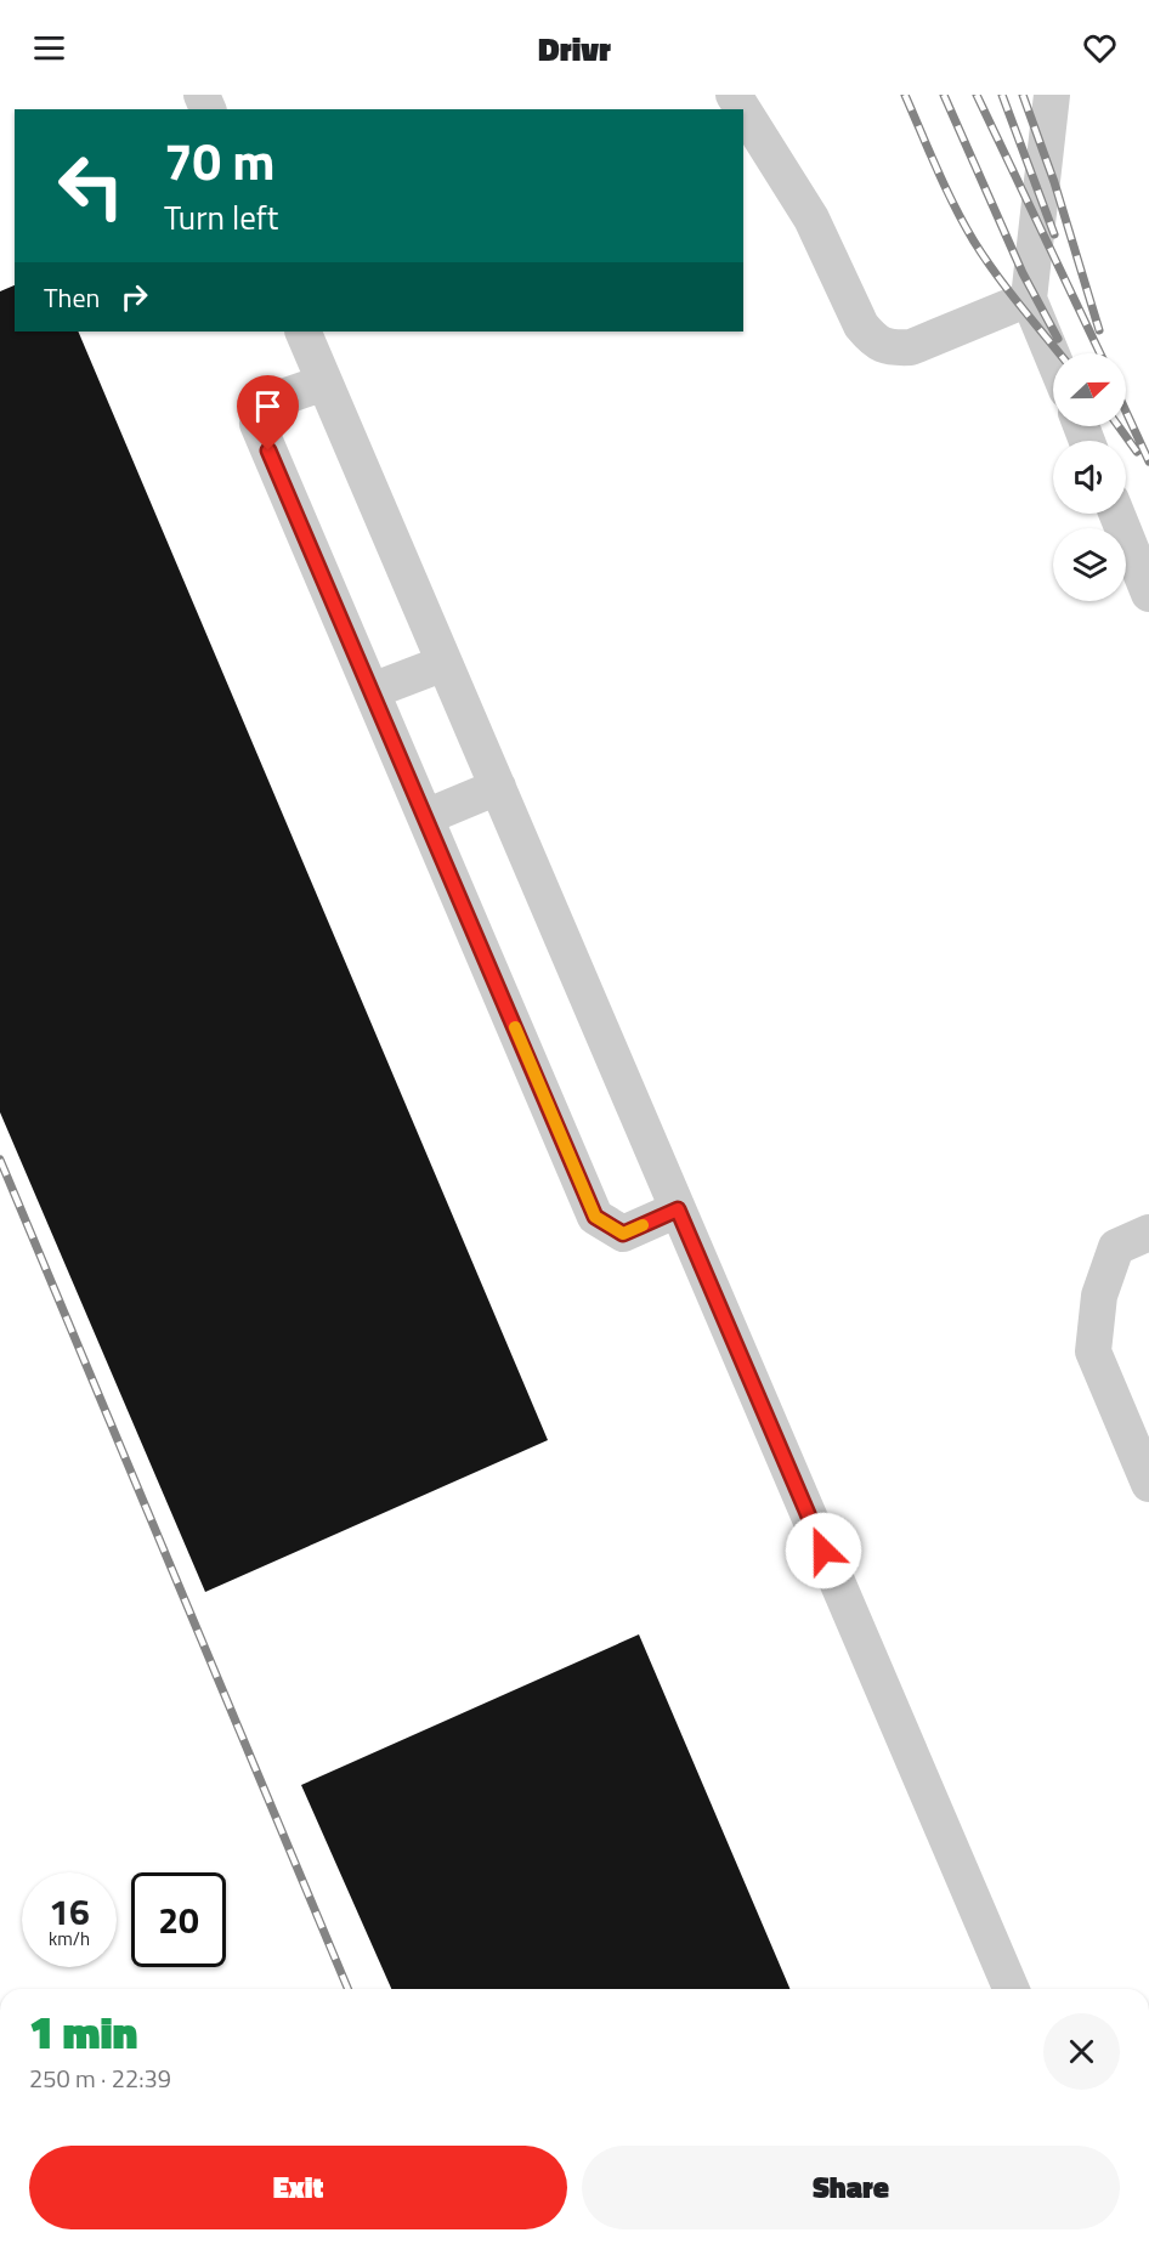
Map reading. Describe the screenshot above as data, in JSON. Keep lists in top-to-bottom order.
{
  "north": "right",
  "page": {
    "header": "Drivr",
    "turn": ["70 m", "Turn left"],
    "then": "Then",
    "speed": "16 km/h",
    "limit": "20",
    "heading": ["1 min", "250 m · 22:39"],
    "buttons": ["Exit", "Share"]
  }
}
